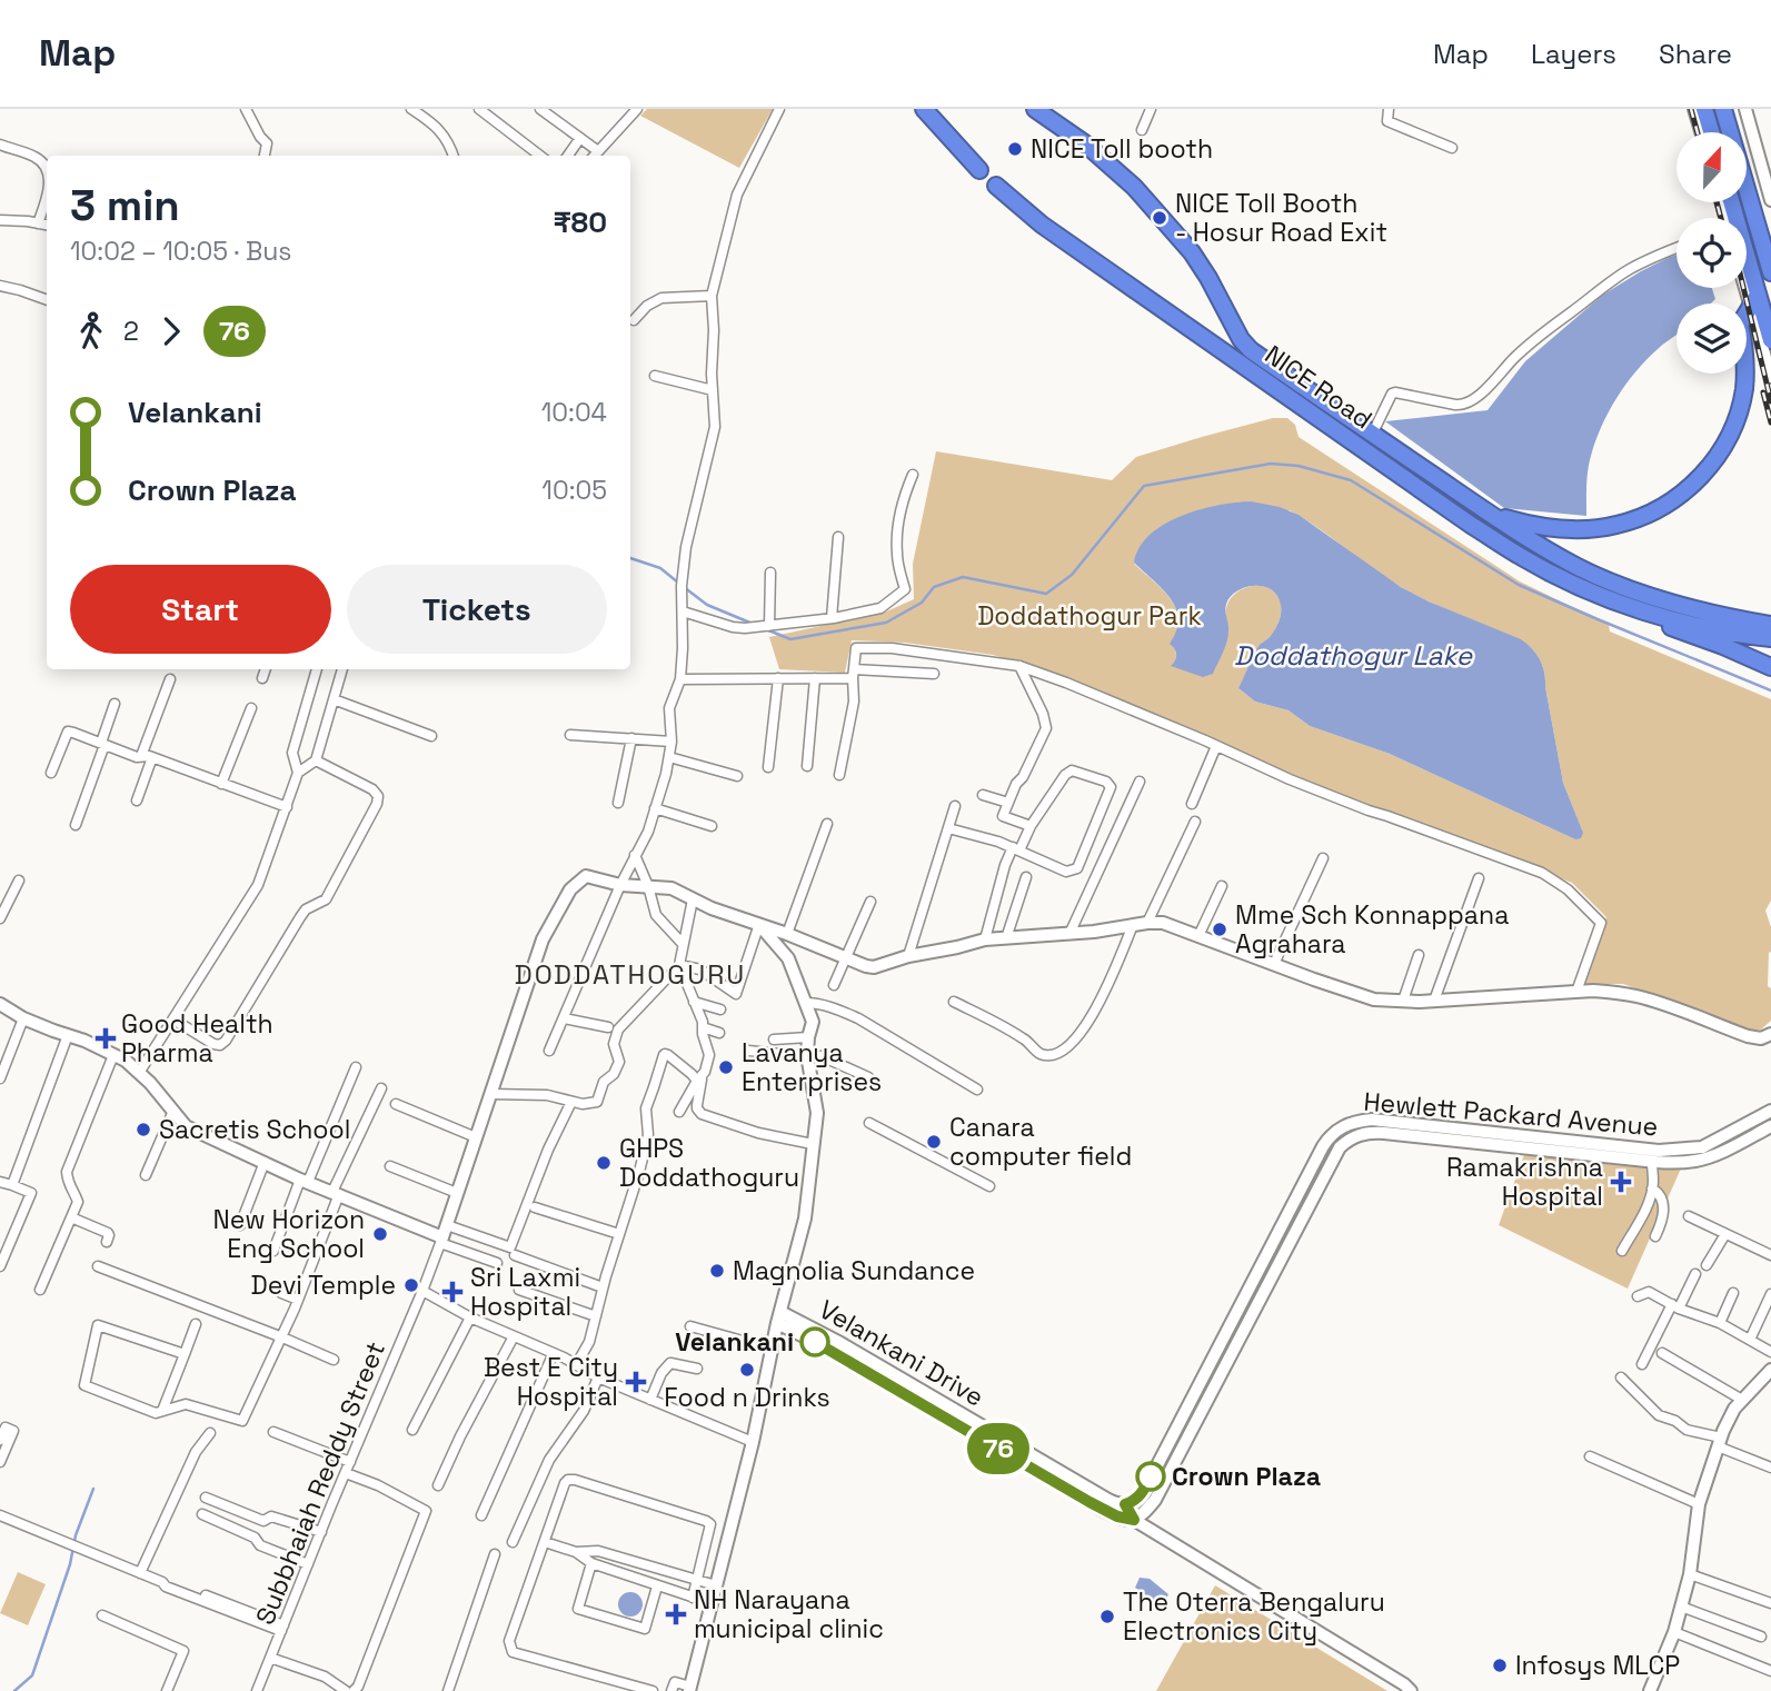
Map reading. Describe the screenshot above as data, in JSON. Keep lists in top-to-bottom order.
{
  "streets": {
    "highway": ["NICE Road"],
    "street": ["Hewlett Packard Avenue", "Velankani Drive", "Subbhaiah Reddy Street"]
  },
  "districts": ["DODDATHOGURU"],
  "water": ["Doddathogur Lake"],
  "parks": ["Doddathogur Park"],
  "places": {
    "other": [
      "NICE Toll booth",
      "NICE Toll Booth - Hosur Road Exit",
      "Mme Sch Konnappana Agrahara",
      "Lavanya Enterprises",
      "Sacretis School",
      "Canara computer field",
      "GHPS Doddathoguru",
      "New Horizon Eng School",
      "Magnolia Sundance",
      "Devi Temple",
      "Velankani",
      "Food n Drinks",
      "Crown Plaza",
      "The Oterra Bengaluru Electronics City",
      "Infosys MLCP"
    ],
    "health": [
      "Good Health Pharma",
      "Ramakrishna Hospital",
      "Sri Laxmi Hospital",
      "Best E City Hospital",
      "NH Narayana municipal clinic"
    ]
  },
  "lines": ["bus line 76"],
  "north": "top",
  "page": {
    "header": "Map",
    "nav": ["Map", "Layers", "Share"],
    "on_map": "76",
    "heading": ["3 min", "10:02 – 10:05 · Bus", "₹80"],
    "legs": ["2", "76"],
    "list": [
      {
        "name": "Velankani",
        "value": "10:04"
      },
      {
        "name": "Crown Plaza",
        "value": "10:05"
      }
    ],
    "buttons": ["Start", "Tickets"]
  }
}
